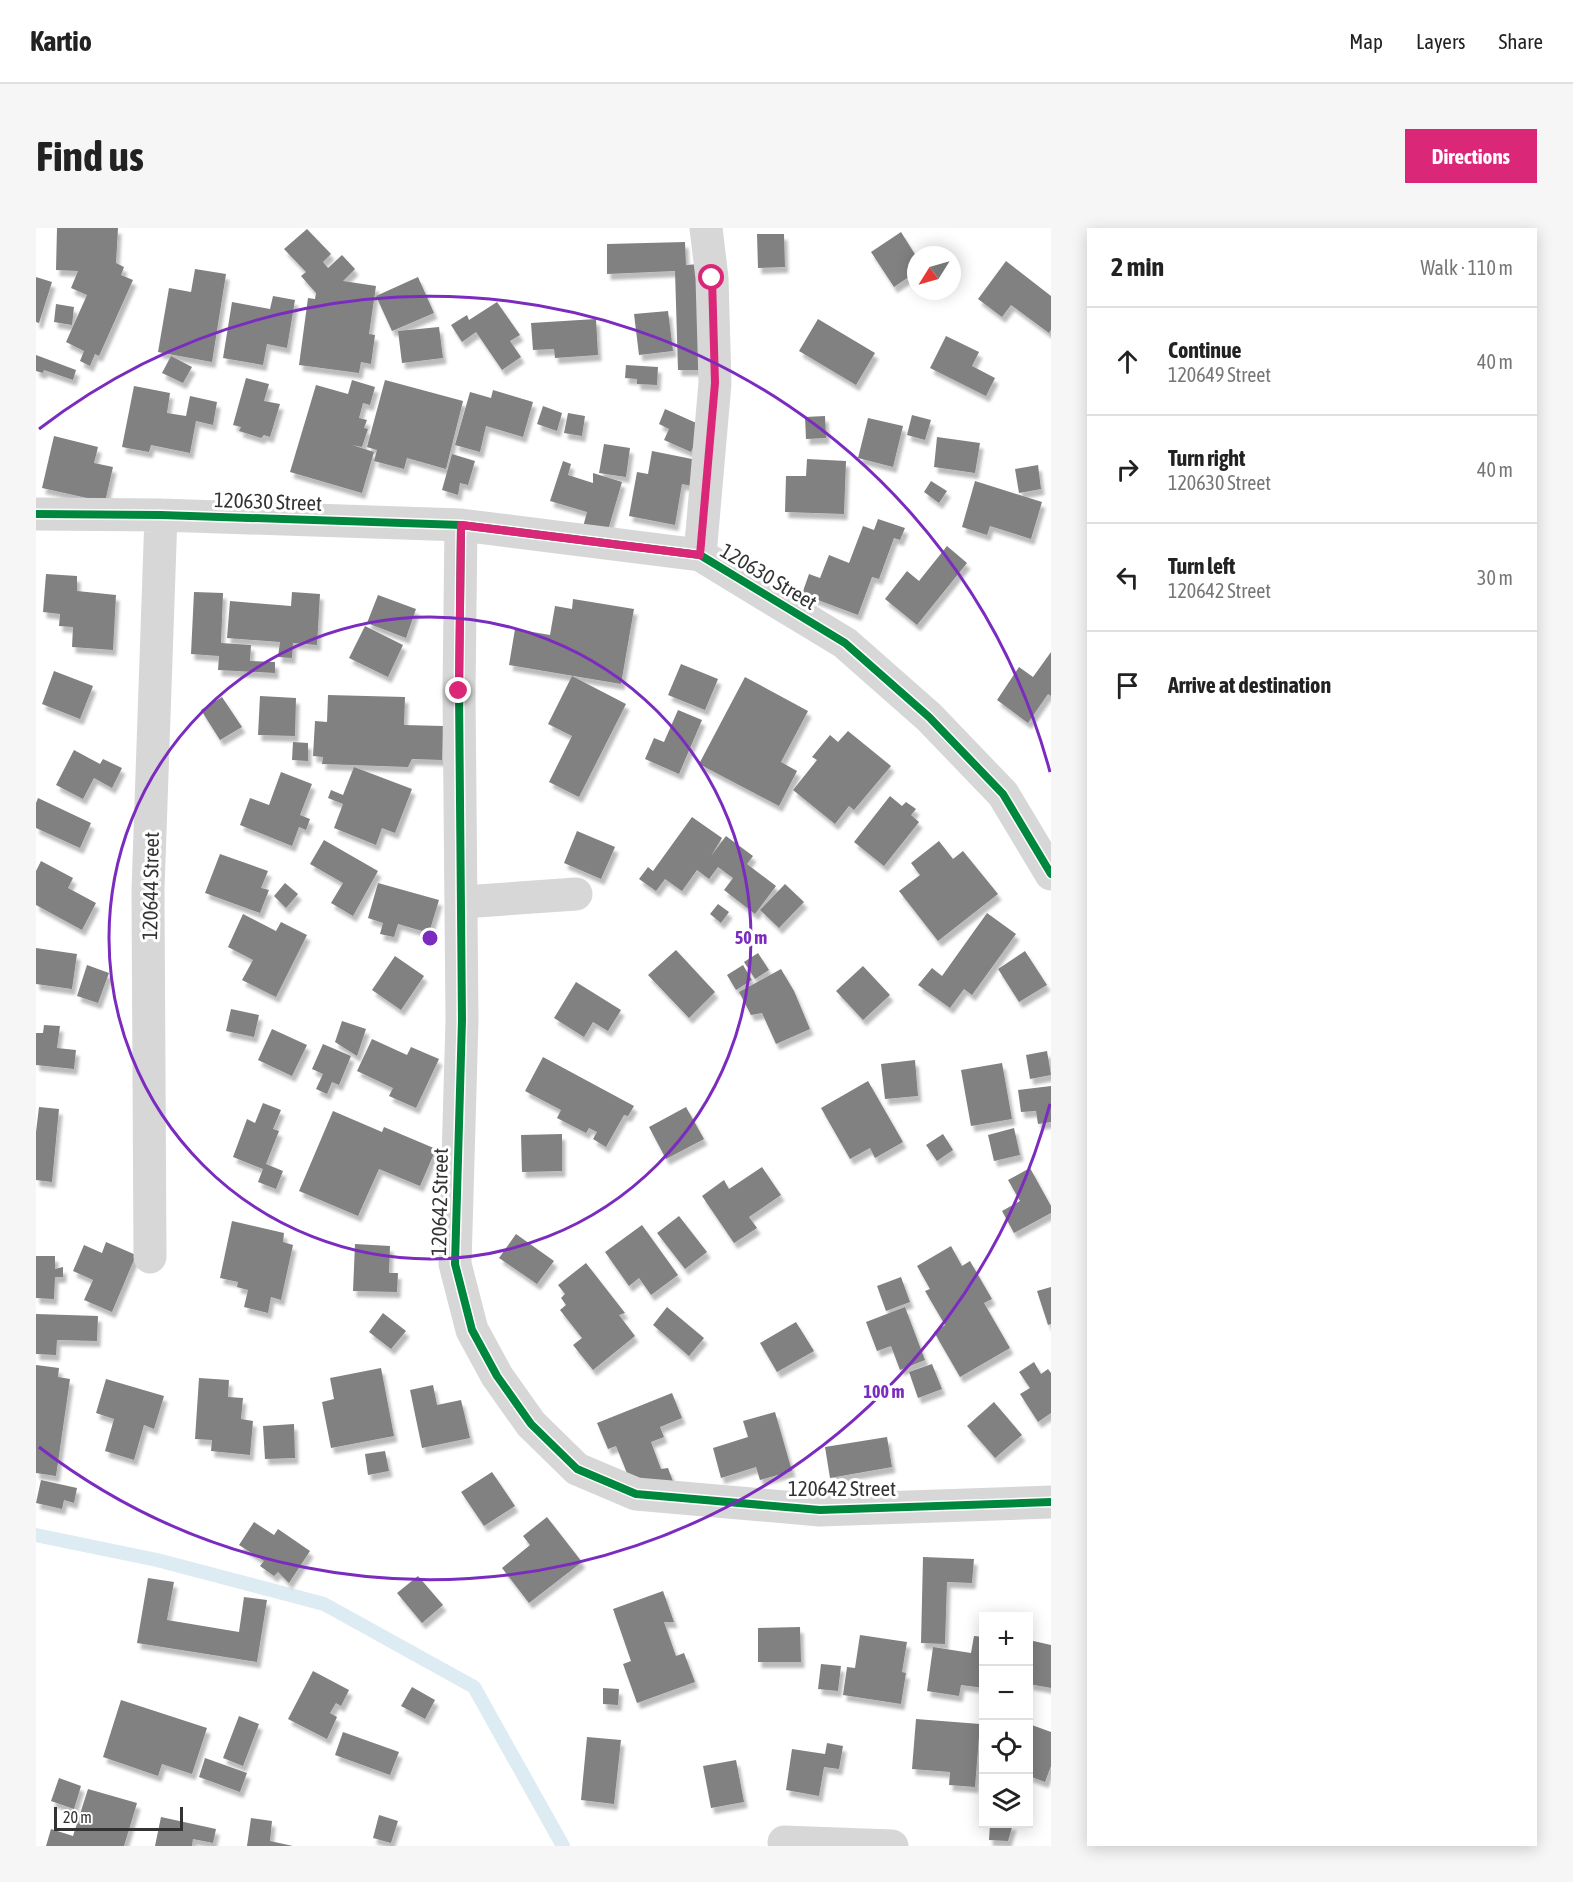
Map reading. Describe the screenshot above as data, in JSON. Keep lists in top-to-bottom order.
{
  "streets": {
    "street": ["120630 Street", "120644 Street", "120642 Street"]
  },
  "crossings": [
    ["120630 Street", "120644 Street"],
    ["120630 Street", "120642 Street"]
  ],
  "scale_bar": "20 m",
  "north": "bottom left",
  "page": {
    "header": "Kartio",
    "nav": ["Map", "Layers", "Share"],
    "buttons": "Directions",
    "title": "Find us",
    "heading": ["2 min", "Walk · 110 m"],
    "list": [
      ["Continue", "120649 Street", "40 m"],
      ["Turn right", "120630 Street", "40 m"],
      ["Turn left", "120642 Street", "30 m"],
      "Arrive at destination"
    ],
    "map_buttons": ["+", "−"],
    "scale": "20 m"
  },
  "rings": ["50 m", "100 m"]
}
